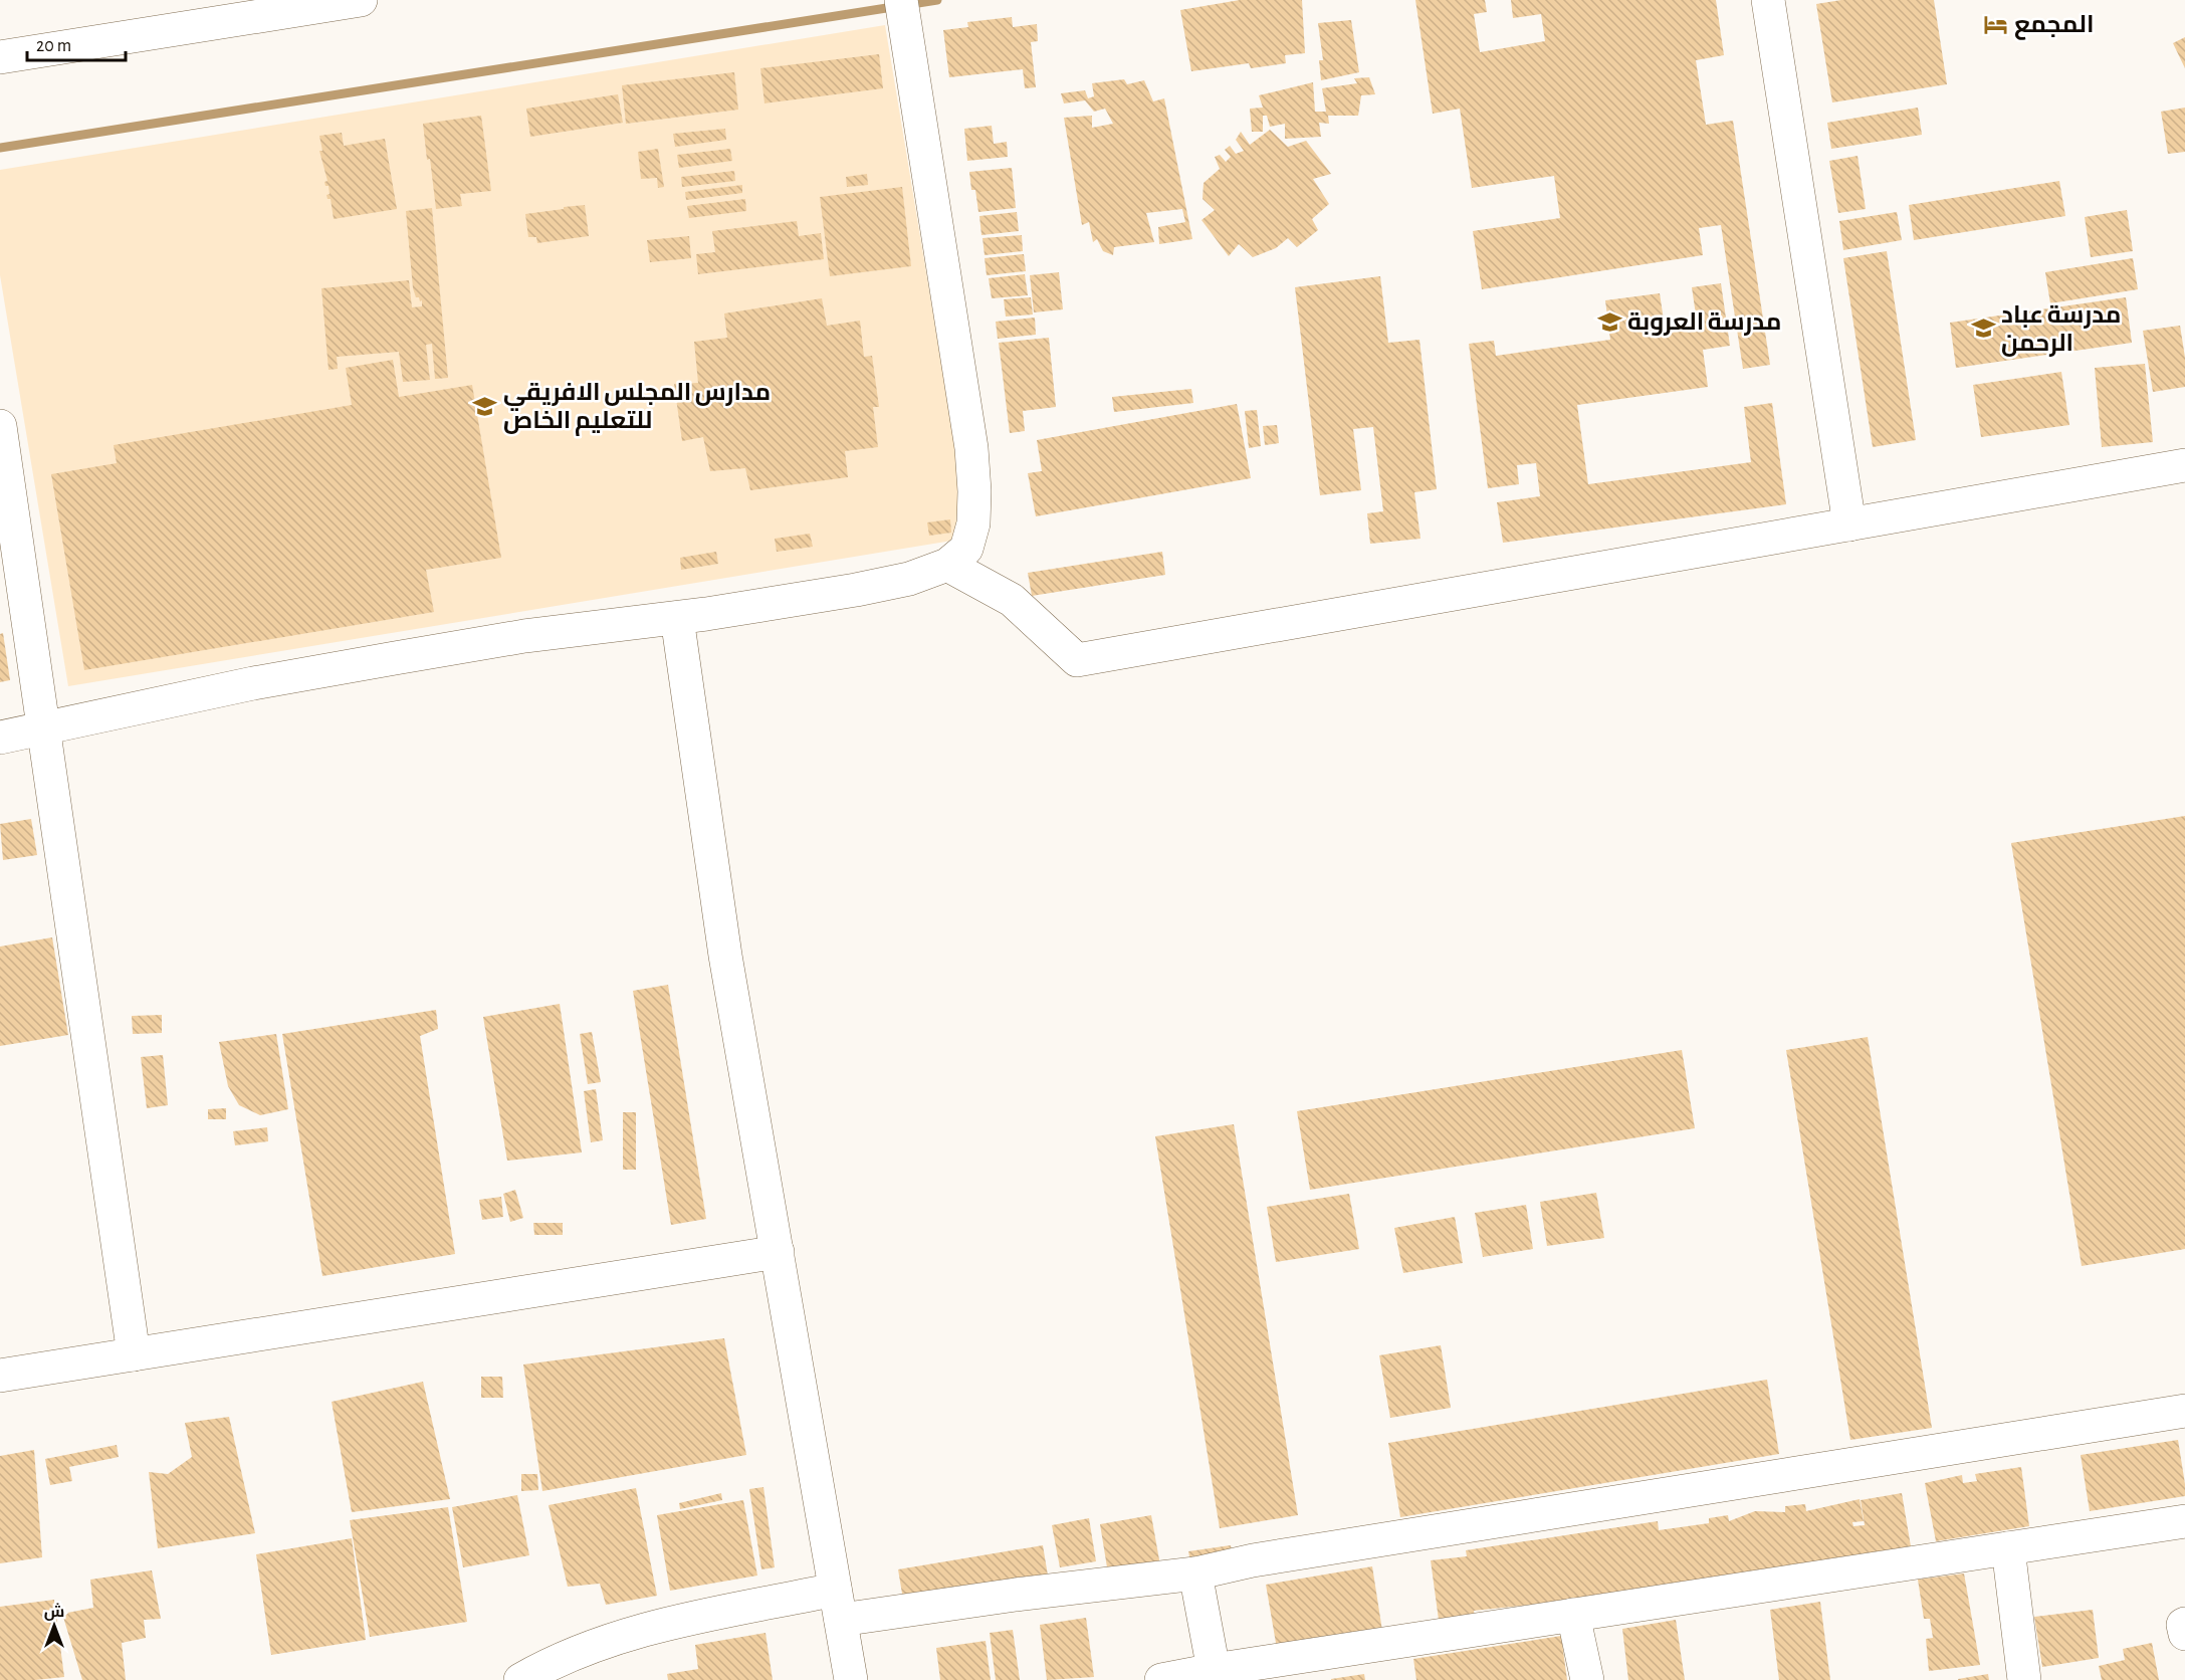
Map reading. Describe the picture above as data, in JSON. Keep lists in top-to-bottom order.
{
  "places": {
    "hotel": ["المجمع"],
    "school or university": ["مدرسة العروبة", "مدرسة عباد الرحمن", "مدارس المجلس الافريقي للتعليم الخاص"]
  },
  "scale_bar": "20 m",
  "north": "top"
}
